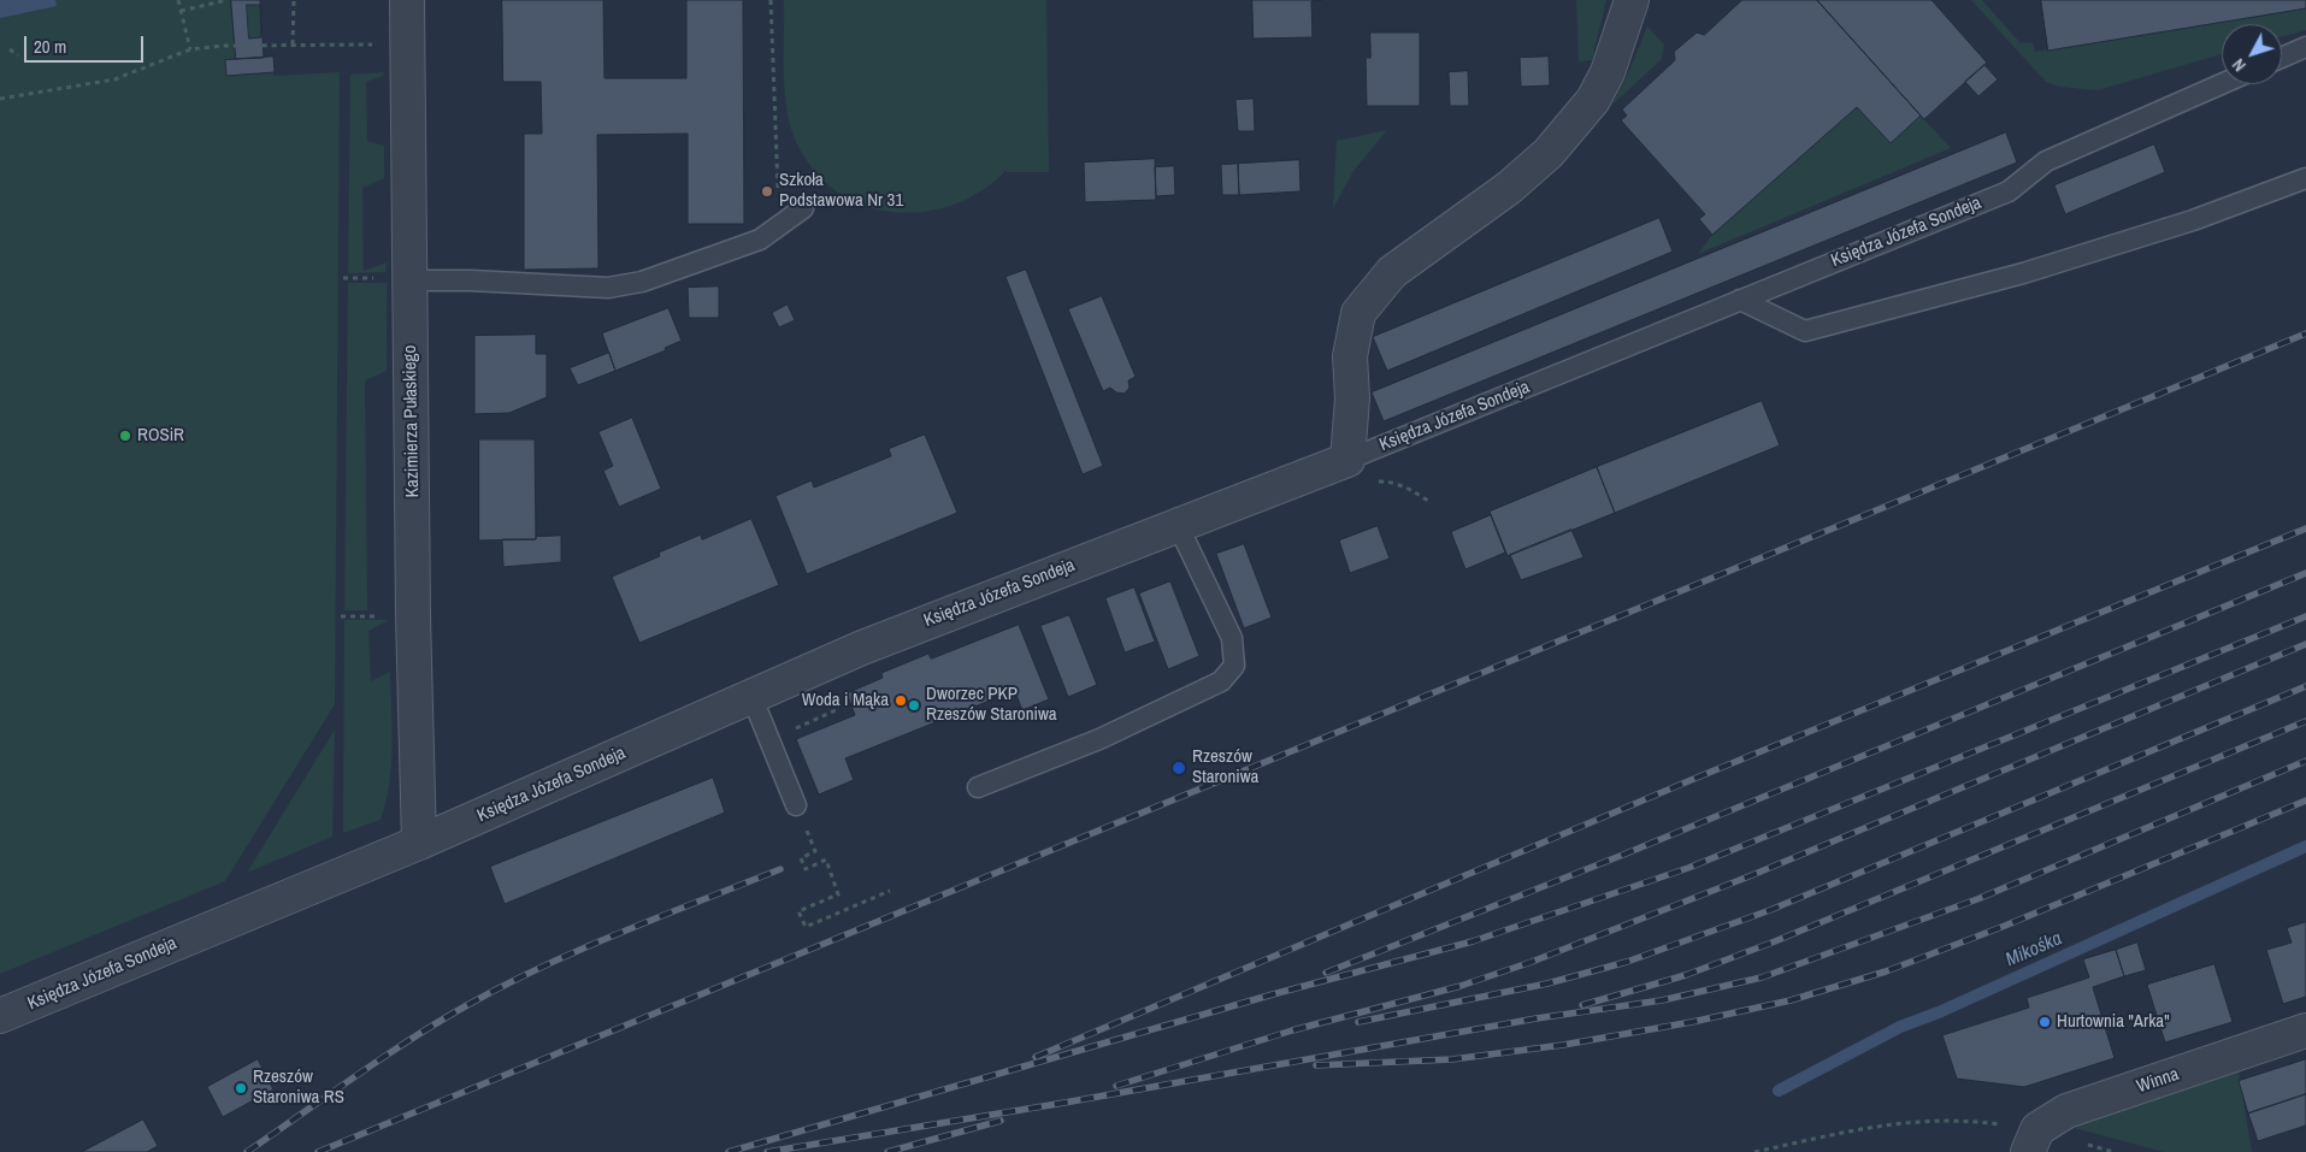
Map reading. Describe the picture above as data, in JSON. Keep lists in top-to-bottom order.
{
  "streets": {
    "street": ["Księdza Józefa Sondeja", "Kazimierza Pułaskiego", "Winna"]
  },
  "crossings": [
    ["Księdza Józefa Sondeja", "Kazimierza Pułaskiego"]
  ],
  "water": ["Mikośka"],
  "places": [
    "Szkoła Podstawowa Nr 31",
    "ROSiR",
    "Woda i Mąka",
    "Dworzec PKP Rzeszów Staroniwa",
    "Rzeszów Staroniwa",
    "Hurtownia \"Arka\"",
    "Rzeszów Staroniwa RS"
  ],
  "scale_bar": "20 m",
  "north": "bottom left"
}
